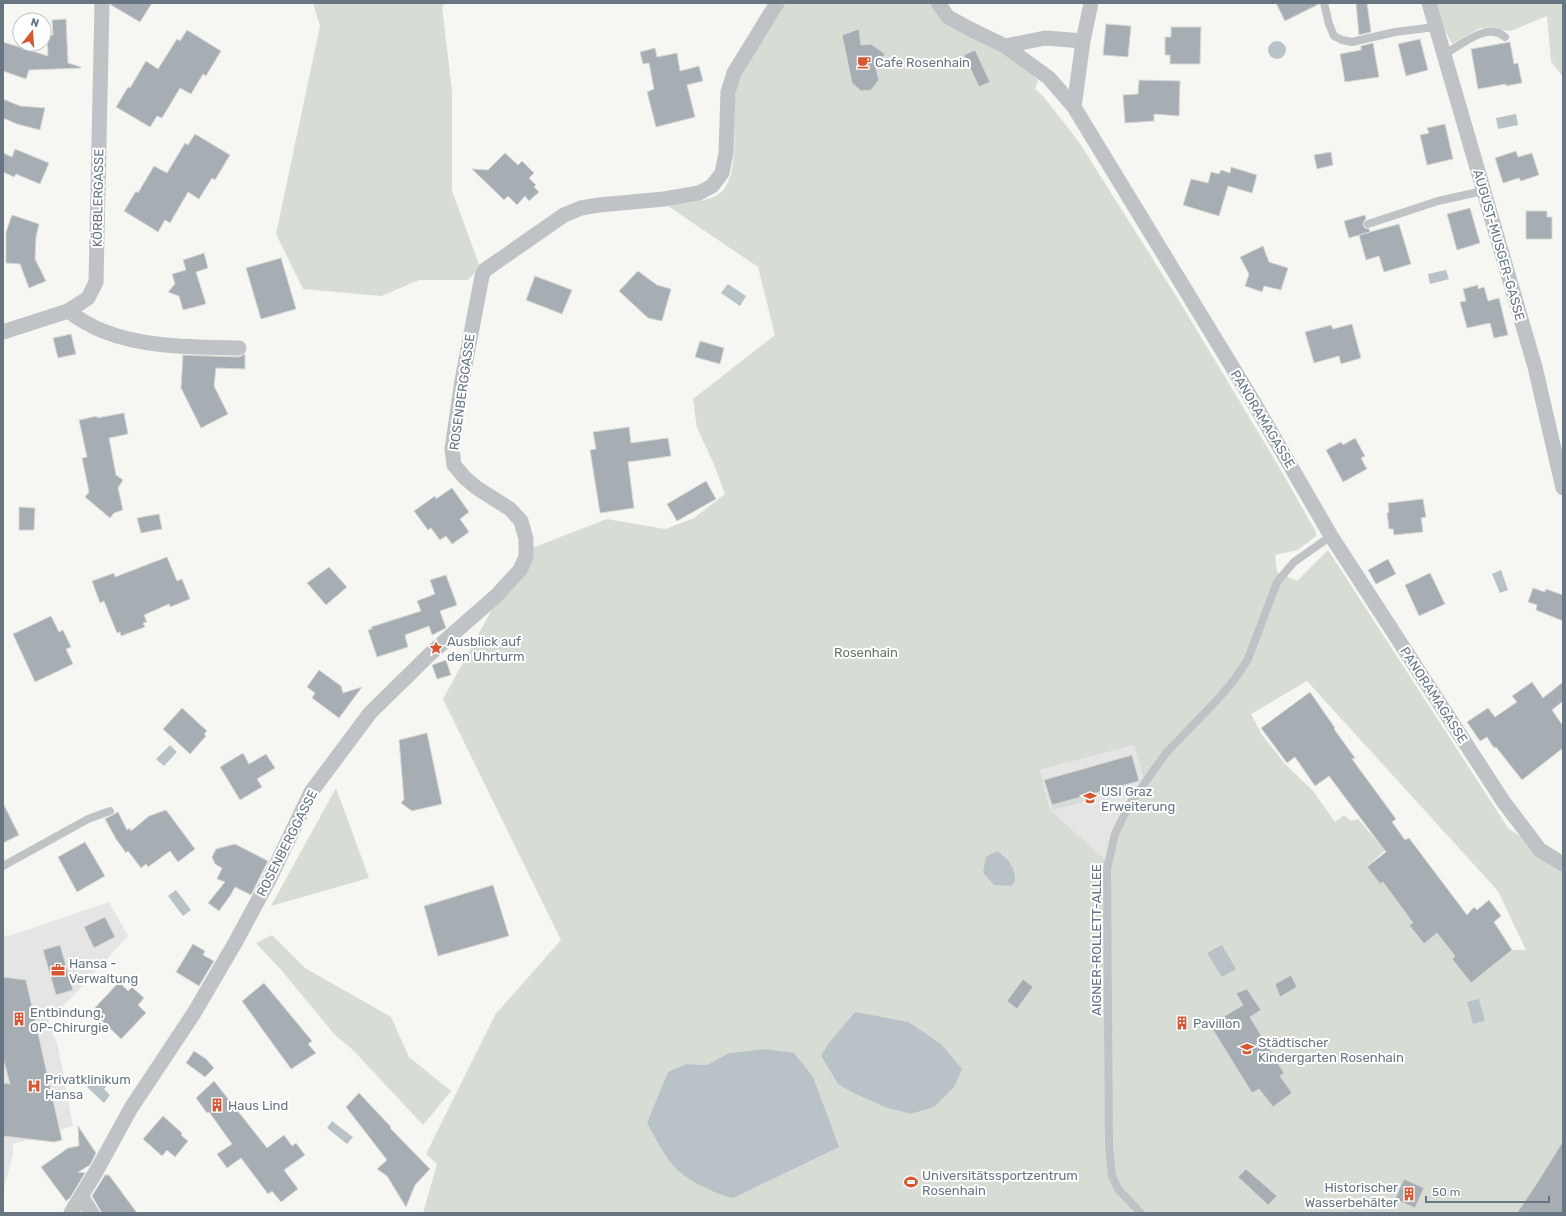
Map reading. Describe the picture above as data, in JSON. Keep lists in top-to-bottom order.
{
  "streets": {
    "street": [
      "KÖRBLERGASSE",
      "AUGUST-MUSGER-GASSE",
      "ROSENBERGGASSE",
      "PANORAMAGASSE"
    ],
    "lane": ["AIGNER-ROLLETT-ALLEE"]
  },
  "crossings": [
    ["PANORAMAGASSE", "AIGNER-ROLLETT-ALLEE"]
  ],
  "parks": ["Rosenhain"],
  "places": {
    "cafe": ["Cafe Rosenhain"],
    "place": ["Ausblick auf den Uhrturm"],
    "school or university": ["USI Graz Erweiterung", "Städtischer Kindergarten Rosenhain"],
    "office": ["Hansa - Verwaltung"],
    "building": [
      "Entbindung, OP-Chirurgie",
      "Pavillon",
      "Haus Lind",
      "Historischer Wasserbehälter"
    ],
    "hospital": ["Privatklinikum Hansa"],
    "sports": ["Universitätssportzentrum Rosenhain"]
  },
  "scale_bar": "50 m",
  "north": "top"
}
